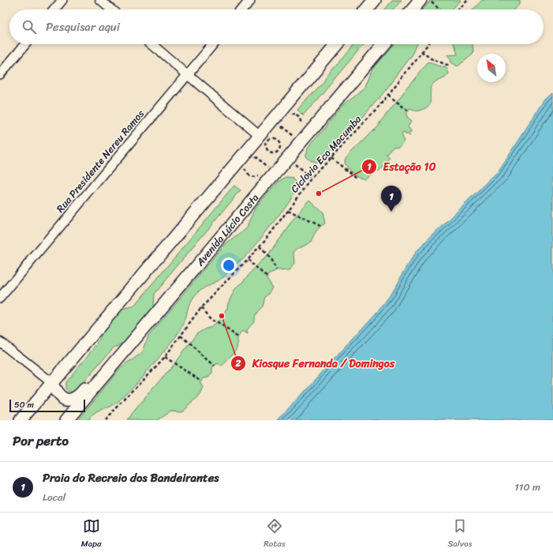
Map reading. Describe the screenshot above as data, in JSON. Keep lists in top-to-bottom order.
{
  "streets": {
    "main road": ["Avenida Lúcio Costa"],
    "street": ["Rua Presidente Nereu Ramos"],
    "path": ["Ciclovia Eco Macumba"]
  },
  "places": ["Estação 10", "Kiosque Fernanda / Domingos"],
  "scale_bar": "50 m",
  "north": "top left",
  "page": {
    "search": "Pesquisar aqui",
    "pins": "1",
    "scale": "50 m",
    "heading": "Por perto",
    "list": [
      {
        "mark": "1",
        "name": "Praia do Recreio dos Bandeirantes",
        "note": "Local",
        "value": "110 m"
      }
    ],
    "nav": ["Mapa", "Rotas", "Salvos"]
  }
}
